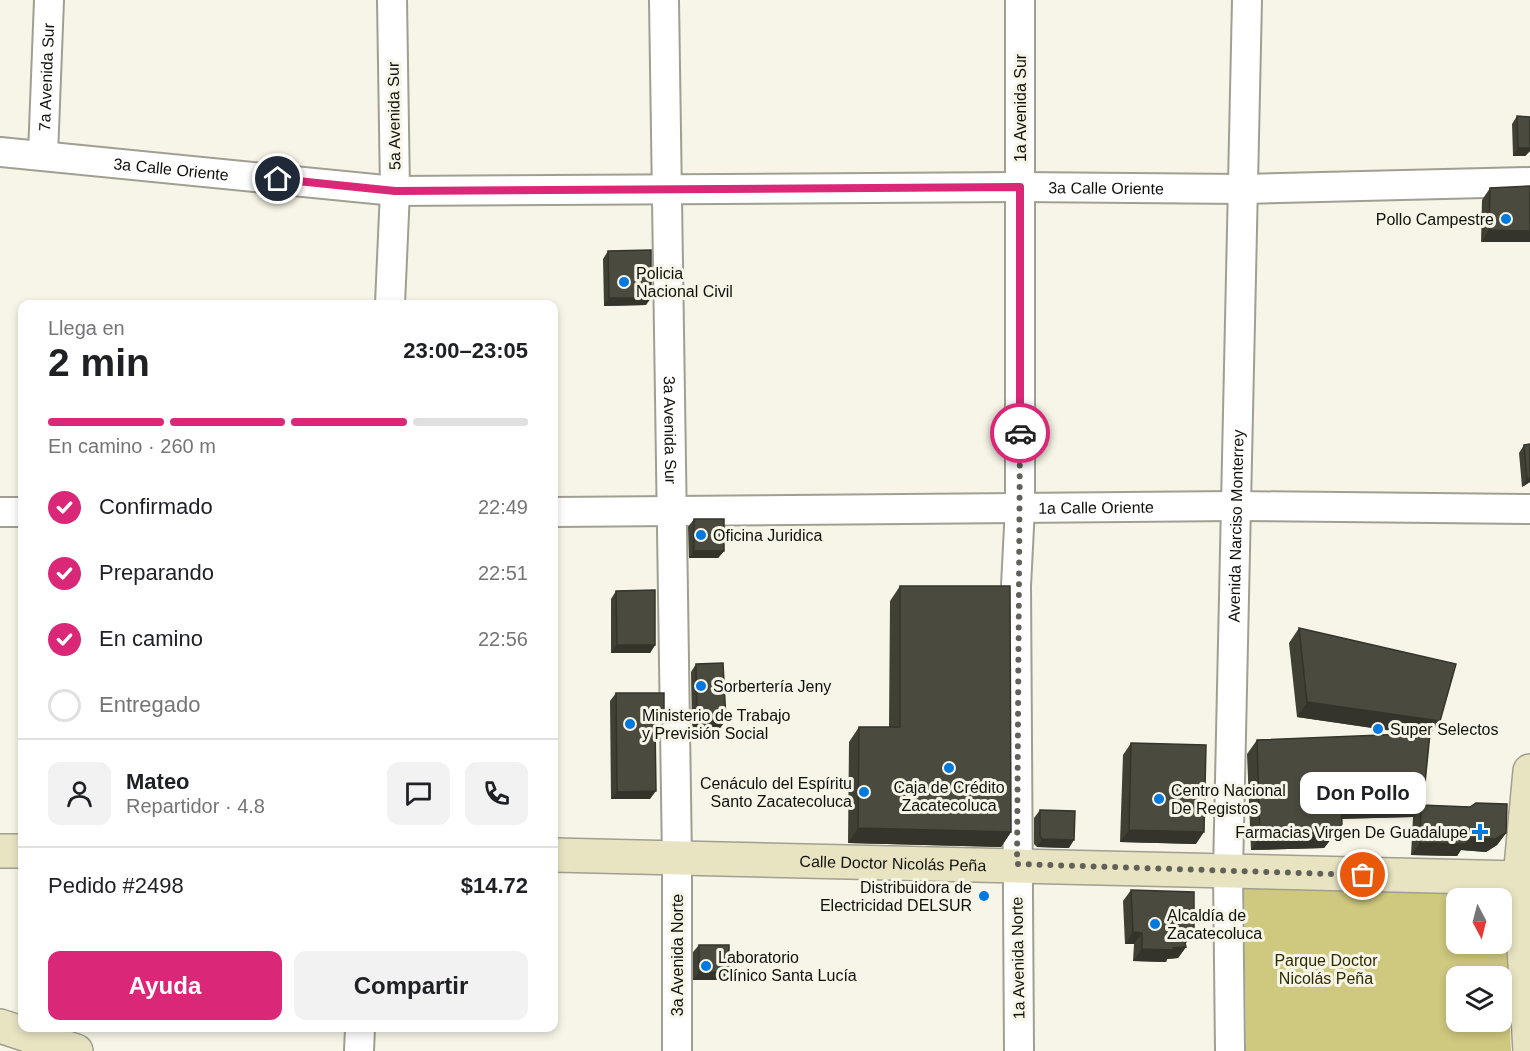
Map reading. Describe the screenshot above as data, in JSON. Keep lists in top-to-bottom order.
{
  "streets": {
    "main road": ["Calle Doctor Nicolás Peña"],
    "street": [
      "7a Avenida Sur",
      "1a Avenida Sur",
      "5a Avenida Sur",
      "3a Calle Oriente",
      "3a Avenida Sur",
      "1a Calle Oriente",
      "Avenida Narciso Monterrey",
      "3a Avenida Norte",
      "1a Avenida Norte"
    ]
  },
  "crossings": [
    ["7a Avenida Sur", "3a Calle Oriente"],
    ["1a Avenida Sur", "3a Calle Oriente"],
    ["1a Avenida Sur", "1a Calle Oriente"],
    ["1a Avenida Sur", "Calle Doctor Nicolás Peña"],
    ["1a Avenida Sur", "1a Avenida Norte"],
    ["5a Avenida Sur", "3a Calle Oriente"],
    ["3a Calle Oriente", "3a Avenida Sur"],
    ["3a Calle Oriente", "Avenida Narciso Monterrey"],
    ["3a Avenida Sur", "1a Calle Oriente"],
    ["3a Avenida Sur", "Calle Doctor Nicolás Peña"],
    ["3a Avenida Sur", "3a Avenida Norte"],
    ["1a Calle Oriente", "Avenida Narciso Monterrey"],
    ["Avenida Narciso Monterrey", "Calle Doctor Nicolás Peña"],
    ["Calle Doctor Nicolás Peña", "3a Avenida Norte"],
    ["Calle Doctor Nicolás Peña", "1a Avenida Norte"]
  ],
  "parks": ["Parque Doctor Nicolás Peña"],
  "places": {
    "other": [
      "Pollo Campestre",
      "Policia Nacional Civil",
      "Oficina Juridica",
      "Sorbertería Jeny",
      "Ministerio de Trabajo y Previsión Social",
      "Super Selectos",
      "Caja de Crédito Zacatecoluca",
      "Cenáculo del Espíritu Santo Zacatecoluca",
      "Centro Nacional De Registos",
      "Don Pollo",
      "Distribuidora de Electricidad DELSUR",
      "Alcaldía de Zacatecoluca",
      "Laboratorio Clínico Santa Lucía"
    ],
    "health": ["Farmacias Virgen De Guadalupe"]
  },
  "north": "bottom",
  "page": {
    "heading": ["2 min", "Llega en", "23:00–23:05"],
    "panel": [
      "Mateo",
      "Repartidor · 4.8",
      "Pedido #2498",
      "$14.72"
    ],
    "bar": "En camino · 260 m",
    "list": [
      ["Confirmado", "22:49"],
      ["Preparando", "22:51"],
      ["En camino", "22:56"],
      "Entregado"
    ],
    "bubble": "Don Pollo",
    "buttons": ["Ayuda", "Compartir"]
  }
}
